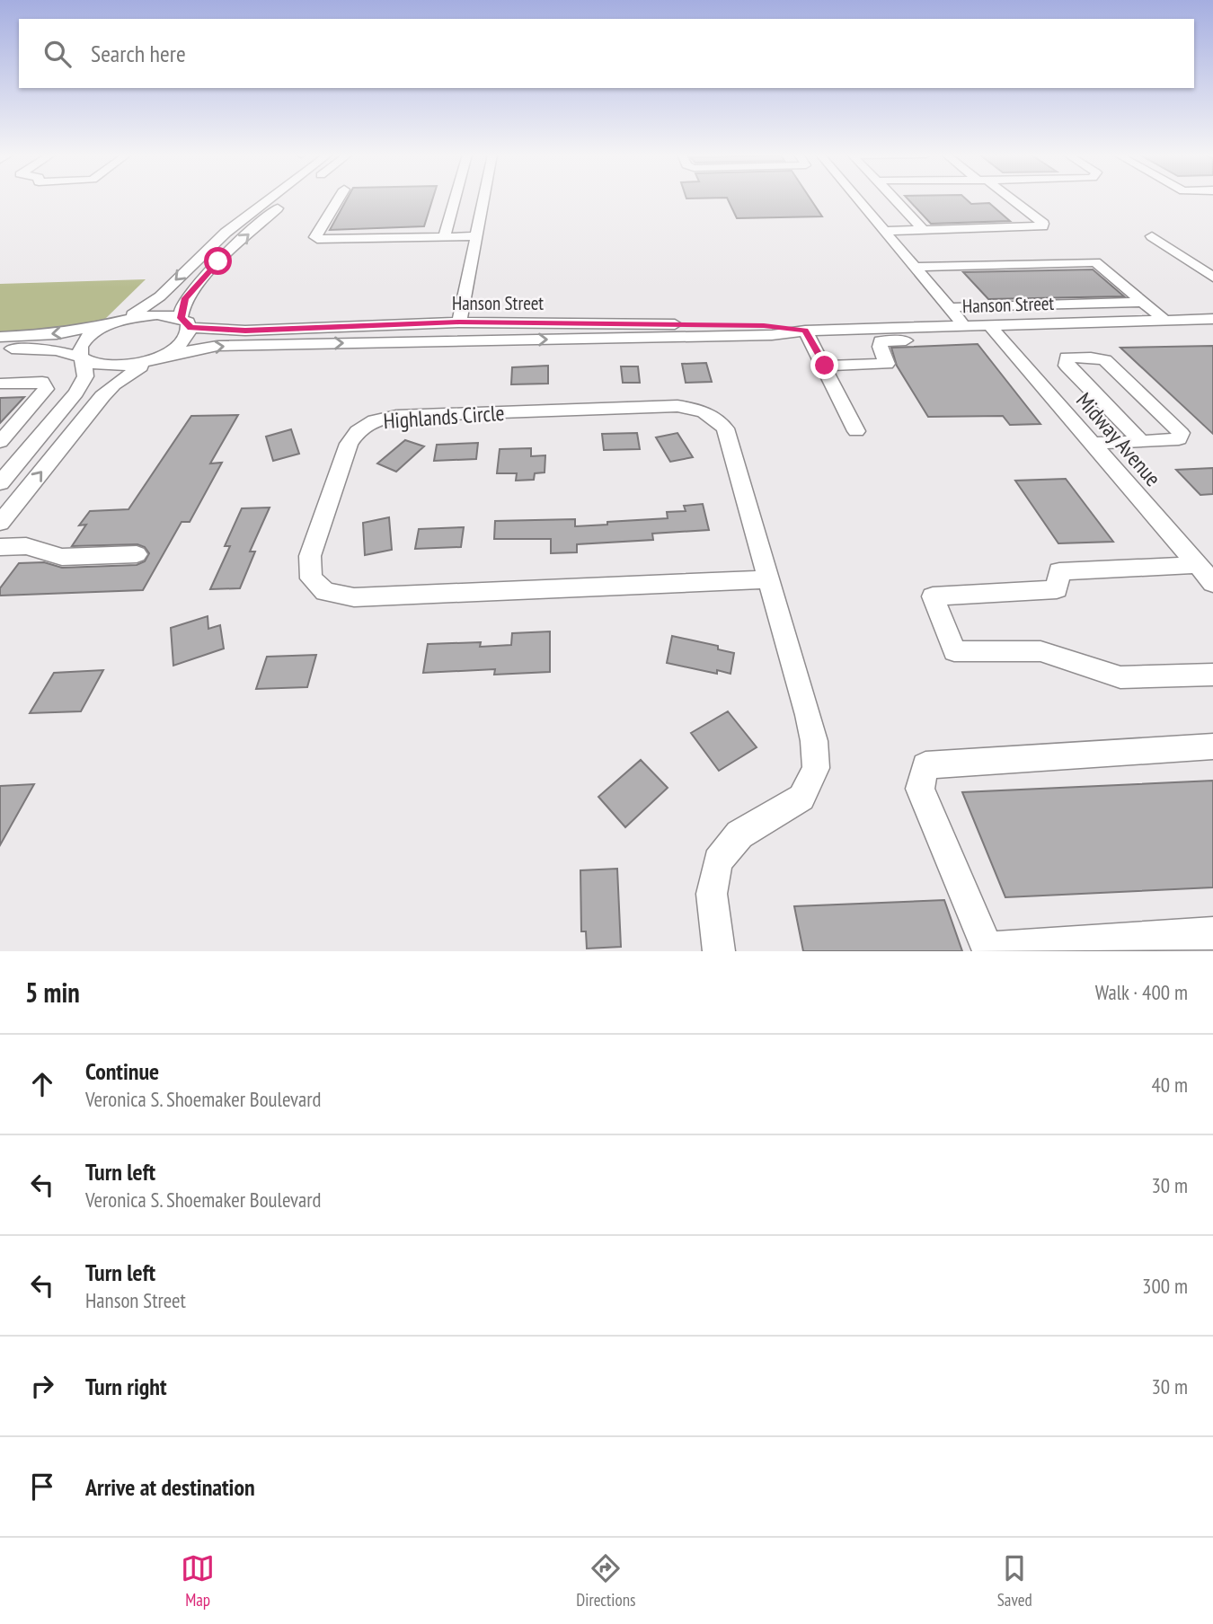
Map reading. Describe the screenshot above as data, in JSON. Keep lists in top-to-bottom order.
{
  "streets": {
    "street": ["Hanson Street", "Highlands Circle", "Midway Avenue"]
  },
  "crossings": [
    ["Hanson Street", "Midway Avenue"]
  ],
  "page": {
    "search": "Search here",
    "heading": ["5 min", "Walk · 400 m"],
    "list": [
      ["Continue", "Veronica S. Shoemaker Boulevard", "40 m"],
      ["Turn left", "Veronica S. Shoemaker Boulevard", "30 m"],
      ["Turn left", "Hanson Street", "300 m"],
      ["Turn right", "30 m"],
      "Arrive at destination"
    ],
    "nav": ["Map", "Directions", "Saved"]
  }
}
